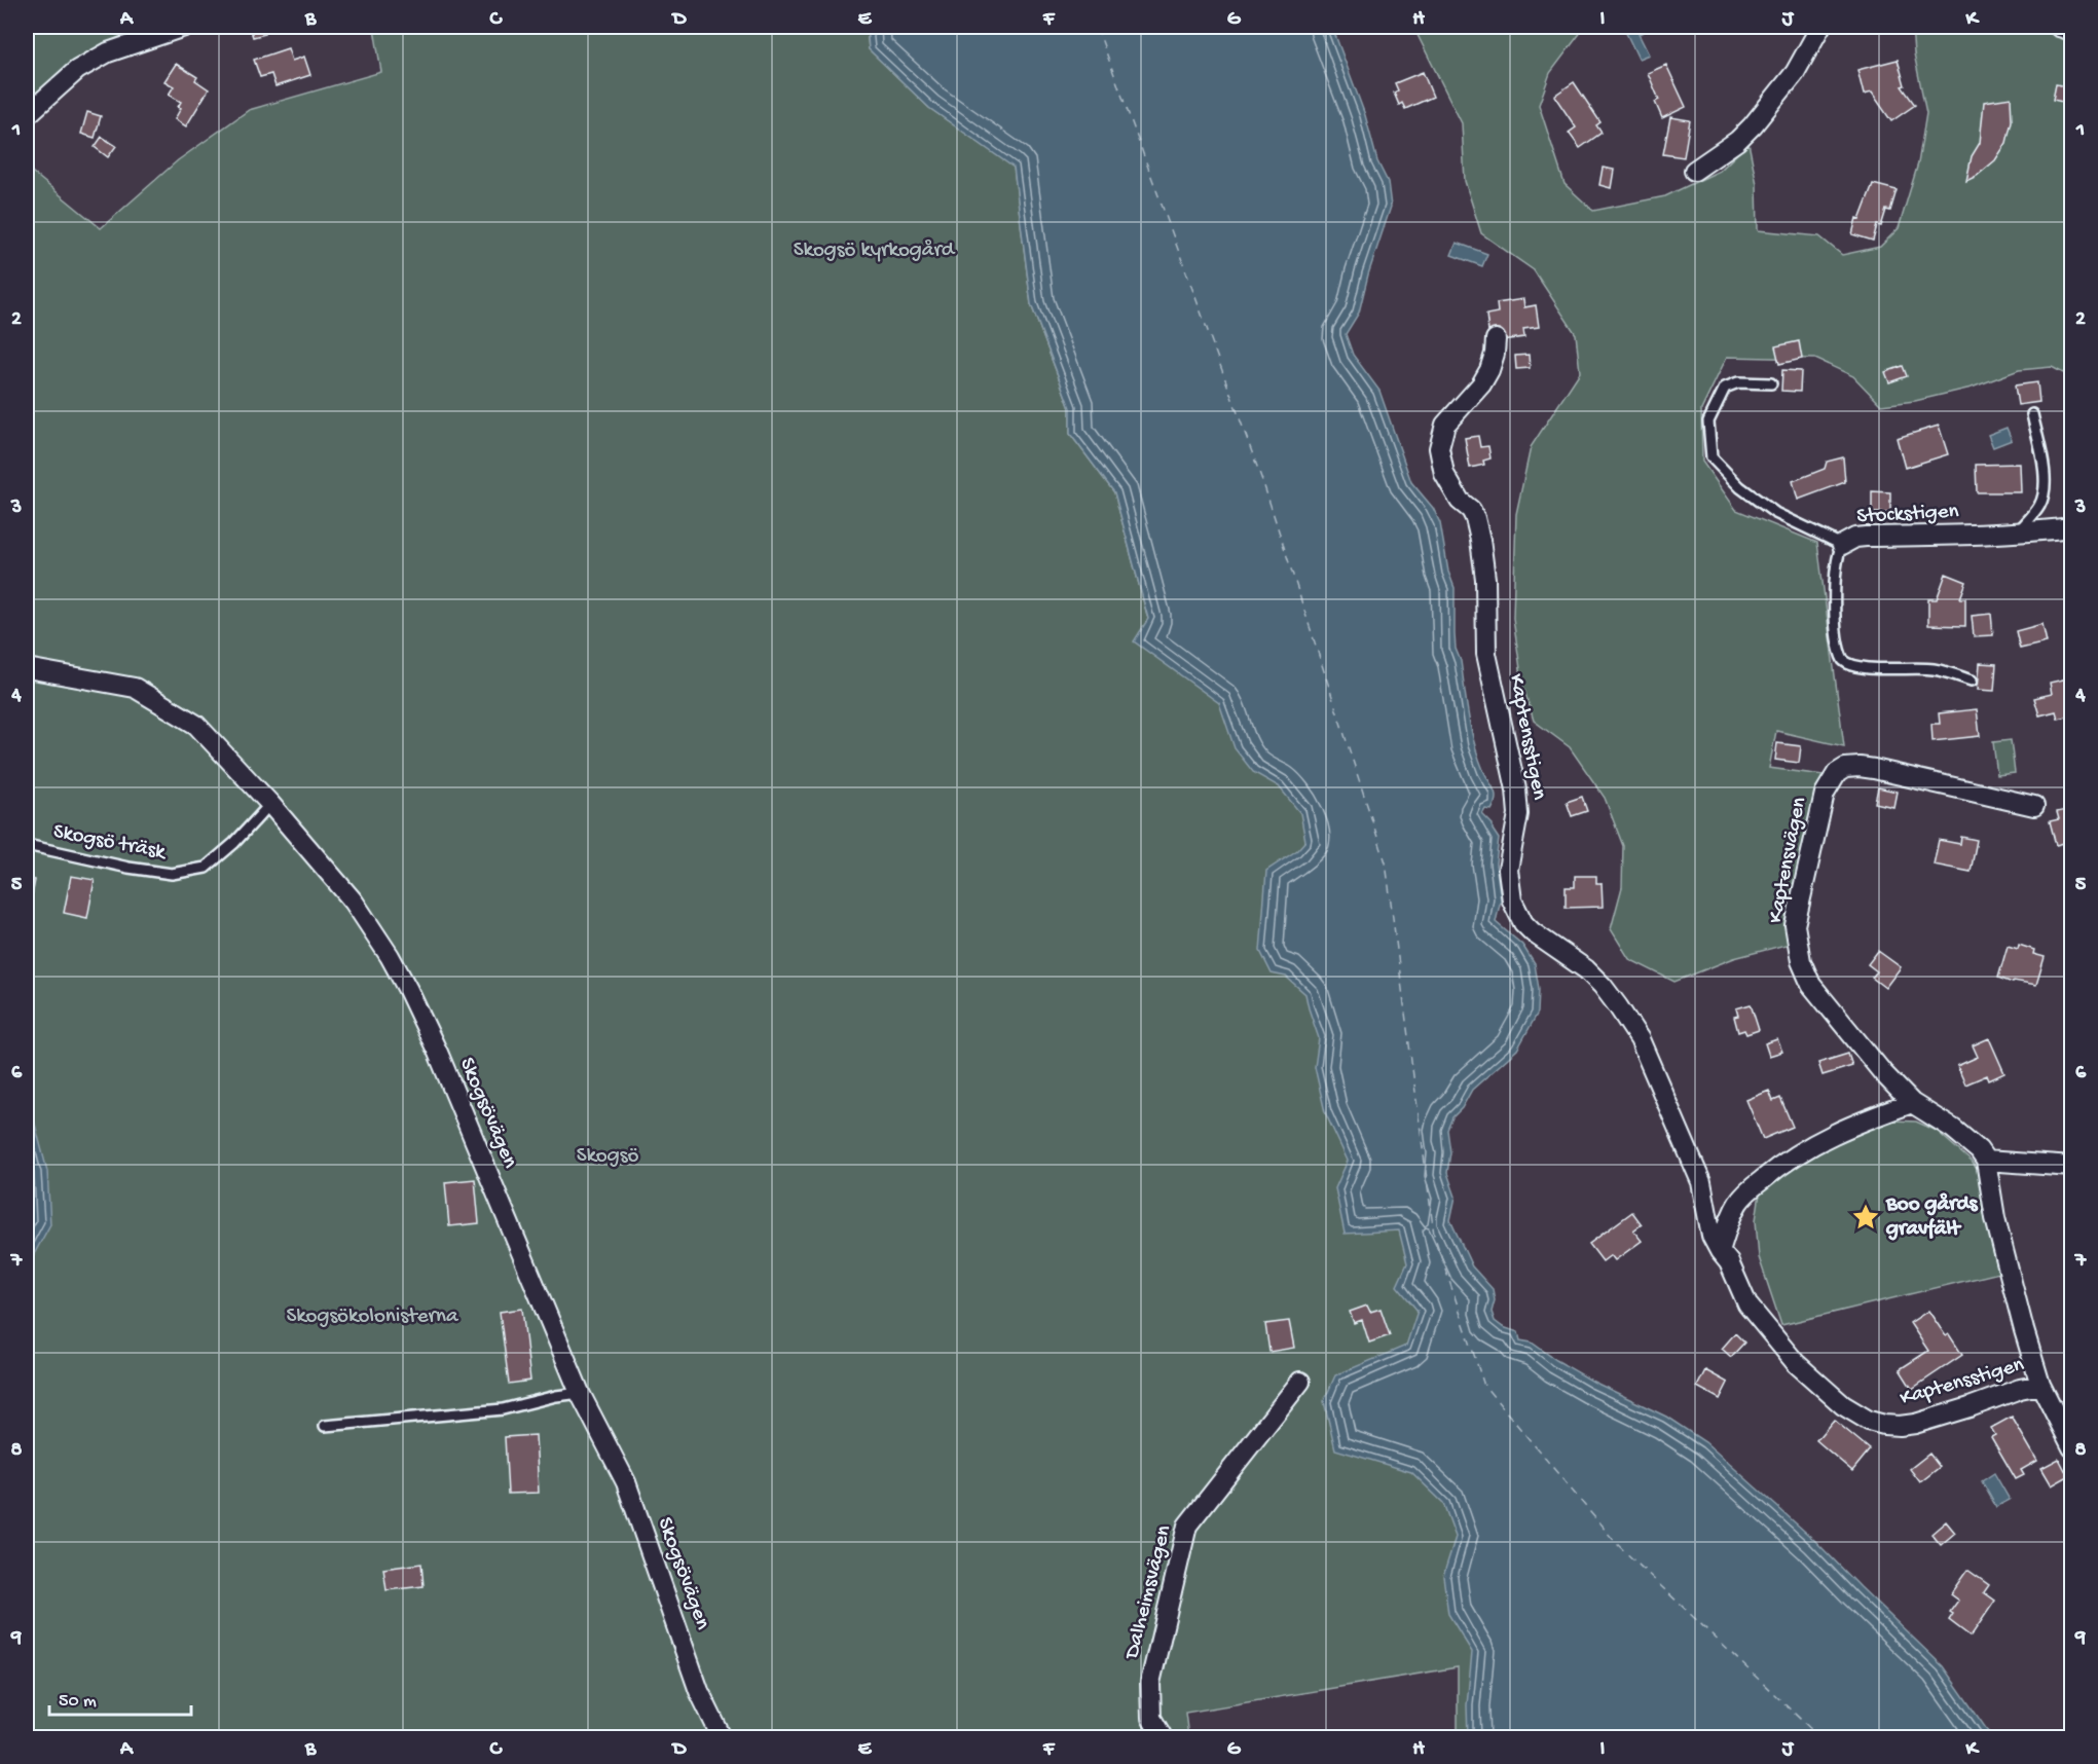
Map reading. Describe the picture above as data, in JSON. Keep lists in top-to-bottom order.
{
  "streets": {
    "street": [
      "Stockstigen",
      "Kaptensstigen",
      "Kaptensvägen",
      "Skogsövägen",
      "Dalheimsvägen"
    ],
    "lane": ["Skogsö träsk"]
  },
  "crossings": [
    ["Skogsö träsk", "Skogsövägen"]
  ],
  "parks": ["Skogsö kyrkogård", "Skogsö", "Skogsökolonisterna"],
  "places": {
    "place": ["Boo gårds gravfält"]
  },
  "scale_bar": "50 m",
  "grid": {
    "columns": [
      "A",
      "B",
      "C",
      "D",
      "E",
      "F",
      "G",
      "H",
      "I",
      "J",
      "K"
    ],
    "rows": [
      "1",
      "2",
      "3",
      "4",
      "5",
      "6",
      "7",
      "8",
      "9"
    ]
  }
}
